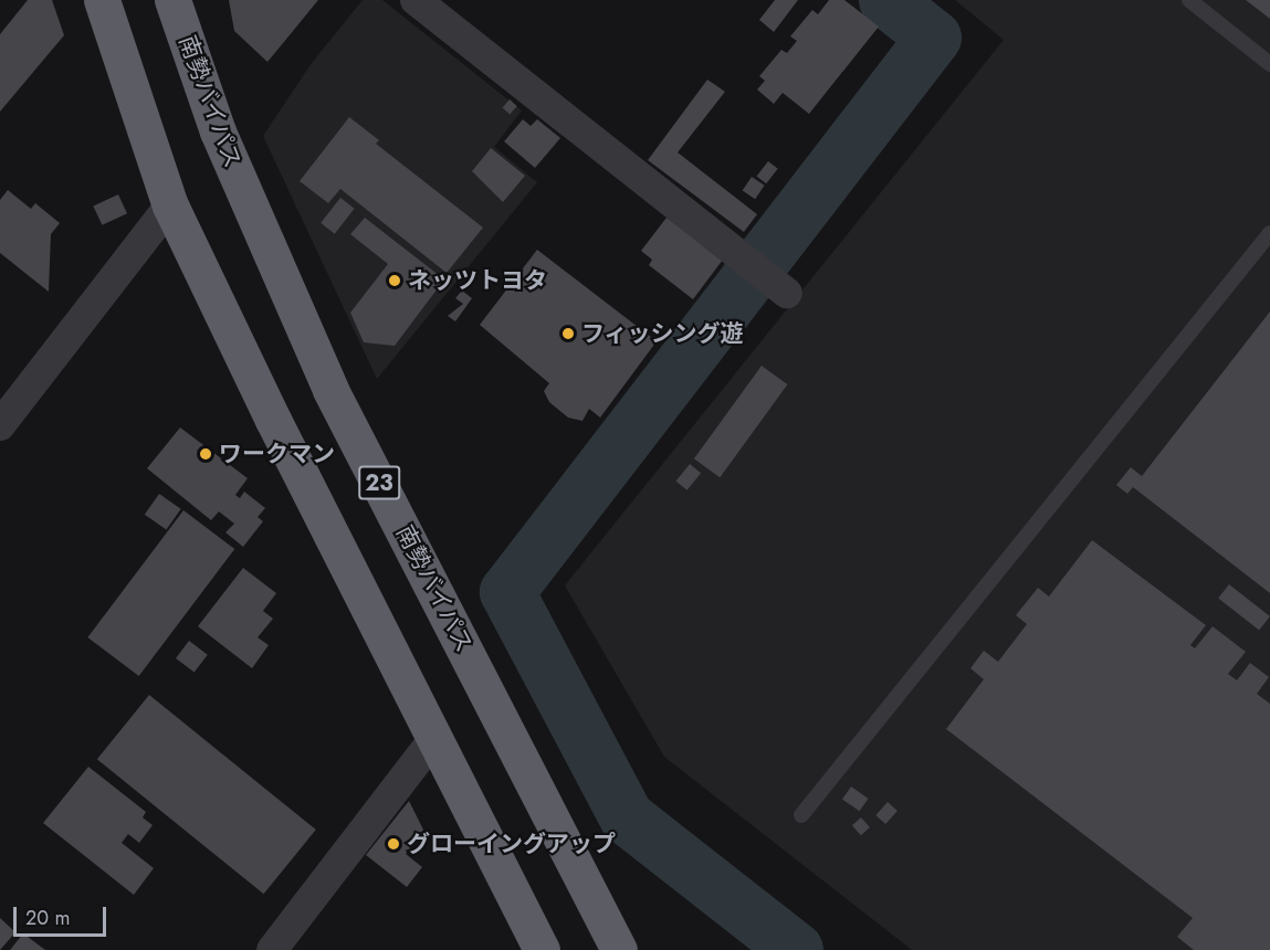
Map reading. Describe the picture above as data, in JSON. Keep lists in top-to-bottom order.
{
  "streets": {
    "highway": ["南勢バイパス", "23"]
  },
  "places": [
    "ネッツトヨタ",
    "フィッシング遊",
    "ワークマン",
    "グローイングアップ"
  ],
  "scale_bar": "20 m"
}
